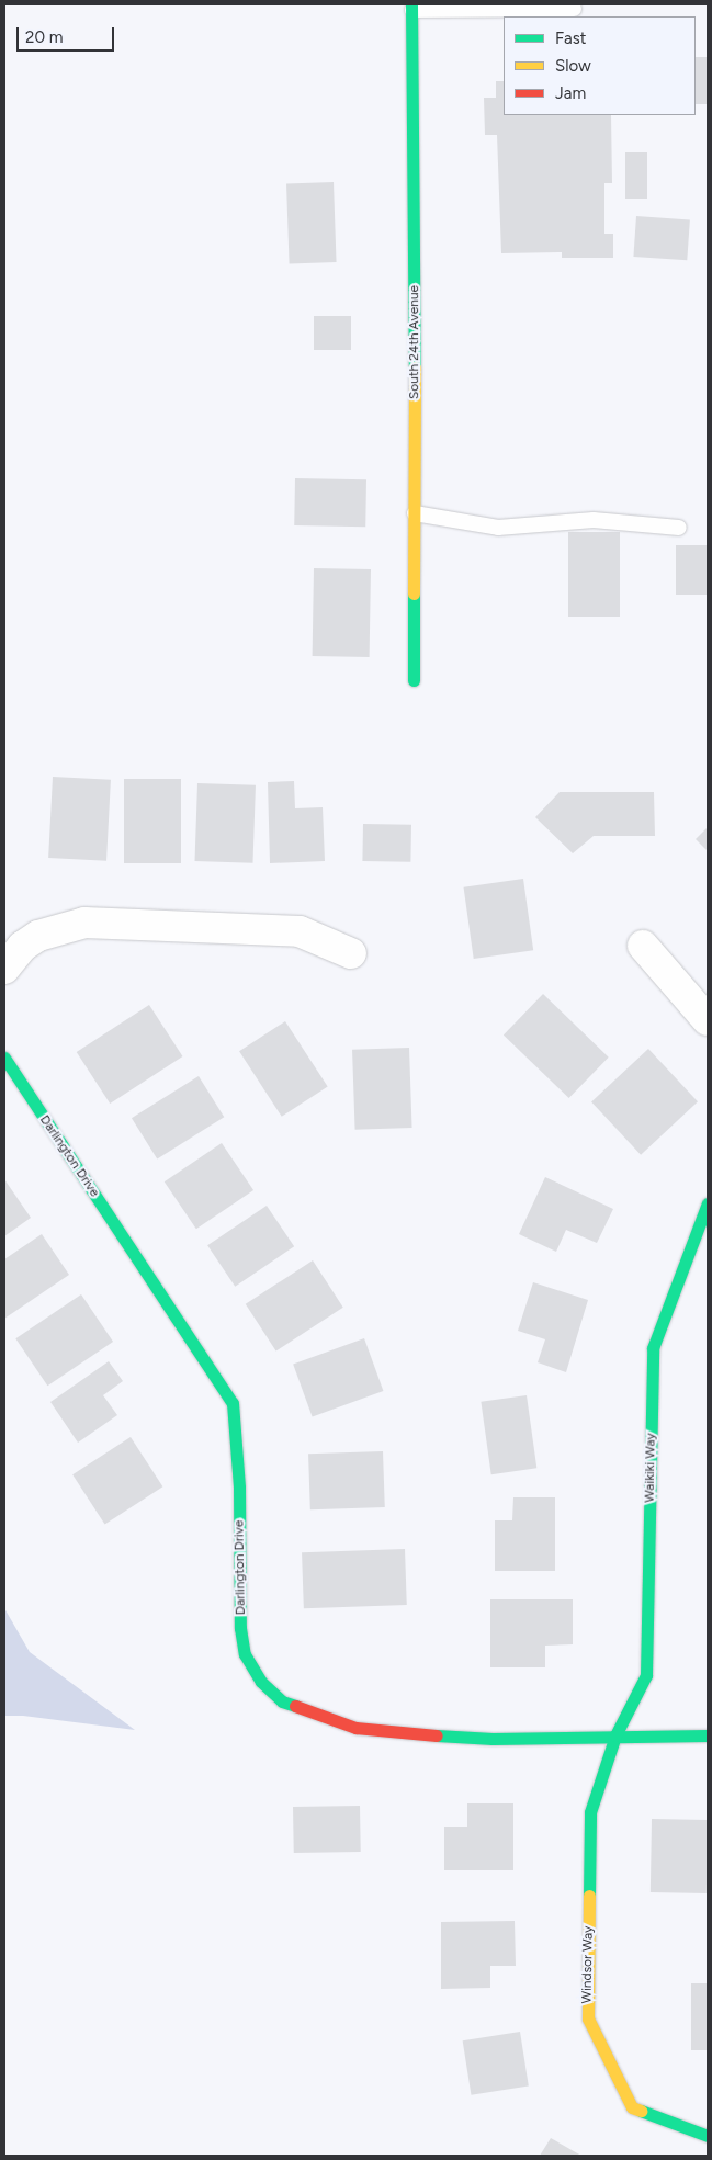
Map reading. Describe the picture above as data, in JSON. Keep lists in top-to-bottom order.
{
  "streets": {
    "street": [
      "South 24th Avenue",
      "Darlington Drive",
      "Waikiki Way",
      "Windsor Way"
    ]
  },
  "crossings": [
    ["Darlington Drive", "Waikiki Way"],
    ["Darlington Drive", "Windsor Way"],
    ["Waikiki Way", "Windsor Way"]
  ],
  "legend": ["Fast", "Slow", "Jam"],
  "scale_bar": "20 m"
}
